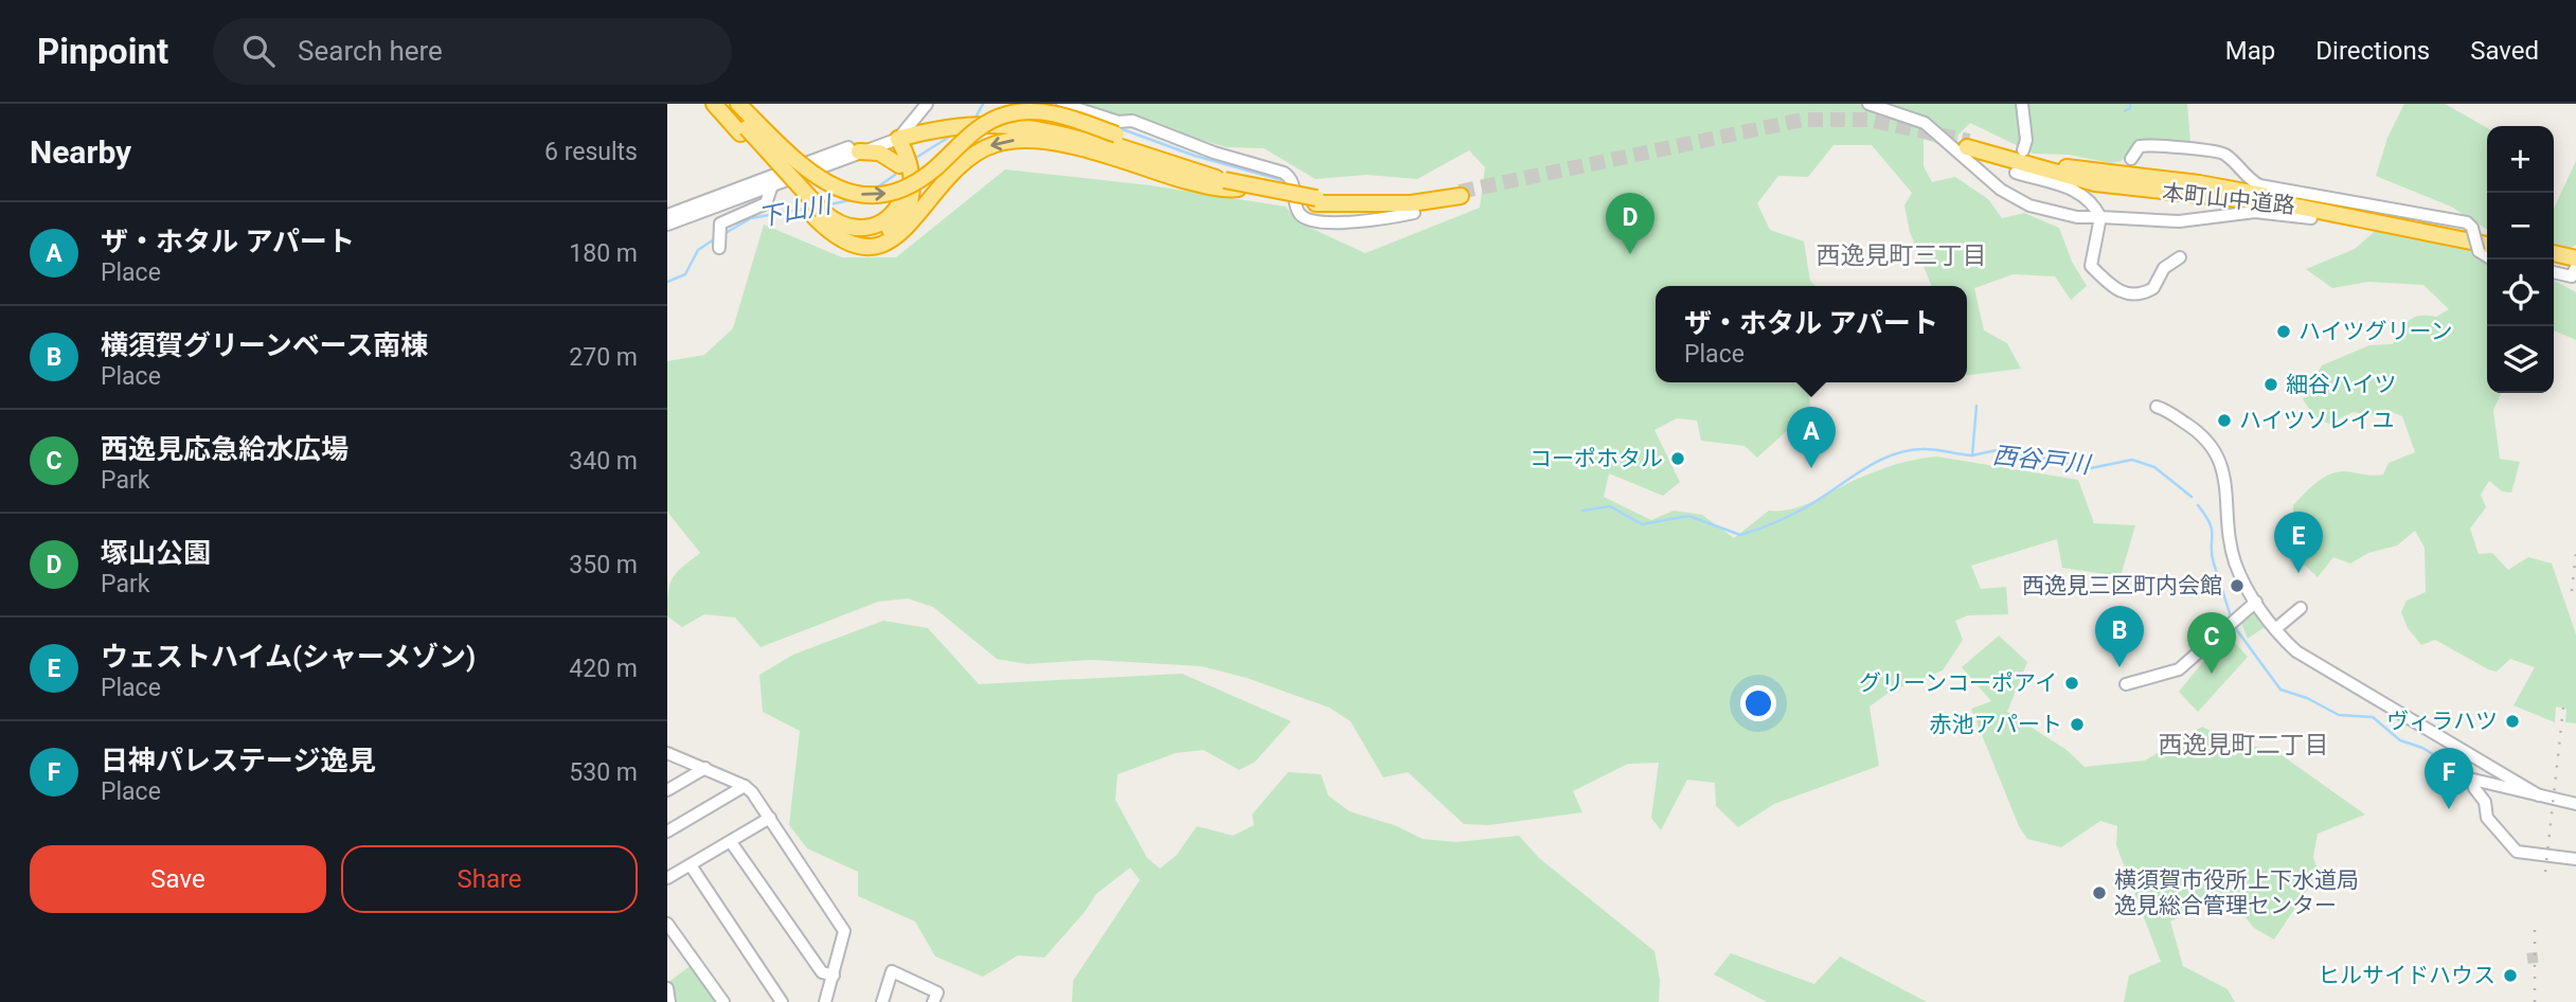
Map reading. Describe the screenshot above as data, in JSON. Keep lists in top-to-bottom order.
{
  "streets": {
    "highway": ["本町山中道路"]
  },
  "districts": ["西逸見町三丁目", "西逸見町二丁目"],
  "water": ["下山川", "西谷戸川"],
  "places": [
    "ハイツグリーン",
    "細谷ハイツ",
    "ハイツソレイユ",
    "コーポホタル",
    "西逸見三区町内会館",
    "グリーンコーポアイ",
    "ヴィラハツ",
    "赤池アパート",
    "横須賀市役所上下水道局 逸見総合管理センター",
    "ヒルサイドハウス"
  ],
  "page": {
    "header": "Pinpoint",
    "search": "Search here",
    "nav": ["Map", "Directions", "Saved"],
    "heading": ["Nearby", "6 results"],
    "map_buttons": ["+", "−"],
    "pins": [
      "D",
      "A",
      "E",
      "B",
      "C",
      "F"
    ],
    "list": [
      {
        "mark": "A",
        "name": "ザ・ホタル アパート",
        "note": "Place",
        "value": "180 m"
      },
      {
        "mark": "B",
        "name": "横須賀グリーンベース南棟",
        "note": "Place",
        "value": "270 m"
      },
      {
        "mark": "C",
        "name": "西逸見応急給水広場",
        "note": "Park",
        "value": "340 m"
      },
      {
        "mark": "D",
        "name": "塚山公園",
        "note": "Park",
        "value": "350 m"
      },
      {
        "mark": "E",
        "name": "ウェストハイム(シャーメゾン)",
        "note": "Place",
        "value": "420 m"
      },
      {
        "mark": "F",
        "name": "日神パレステージ逸見",
        "note": "Place",
        "value": "530 m"
      }
    ],
    "popup": ["ザ・ホタル アパート", "Place"],
    "buttons": ["Save", "Share"]
  }
}
